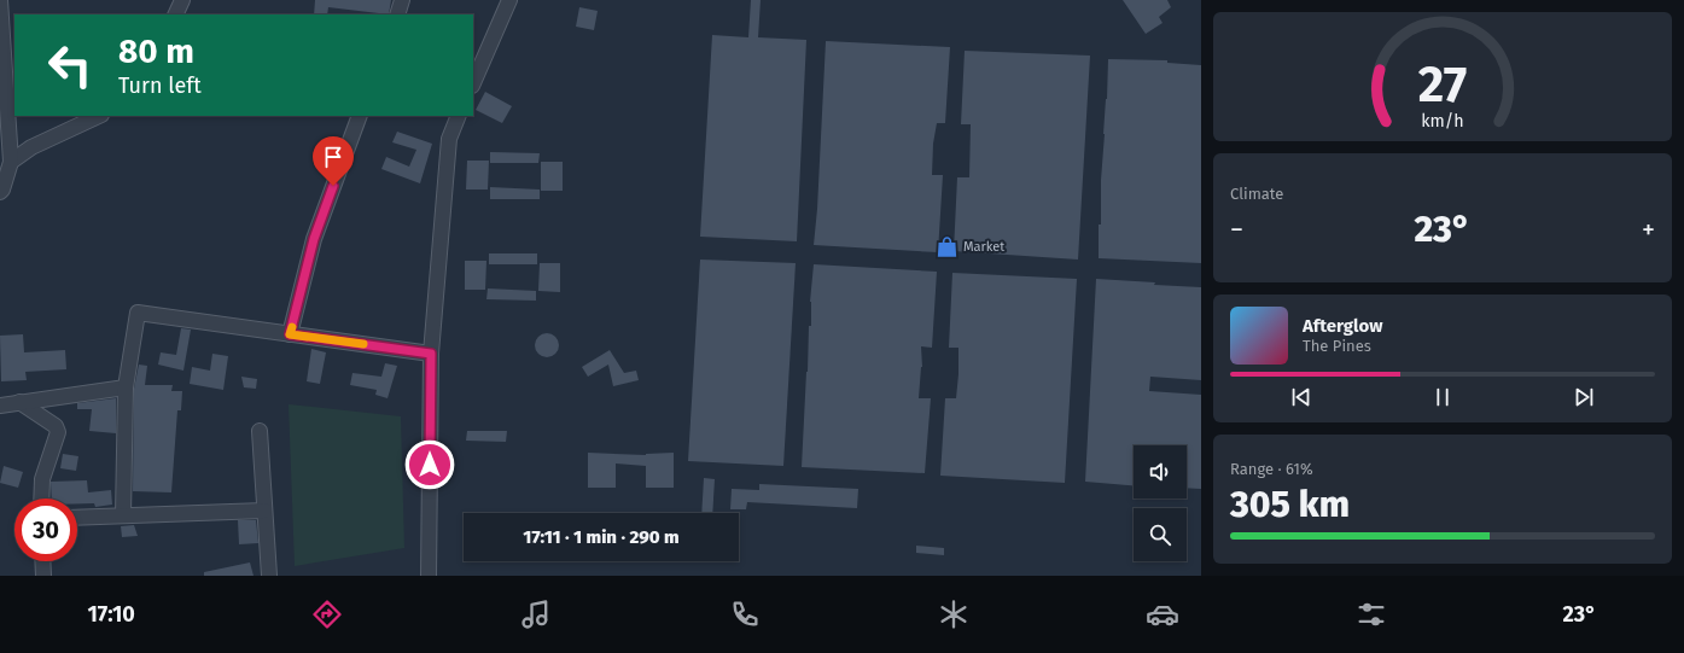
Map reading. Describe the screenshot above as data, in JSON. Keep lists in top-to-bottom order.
{
  "places": {
    "shop": ["Market"]
  },
  "page": {
    "turn": ["80 m", "Turn left"],
    "tile": [
      "Climate",
      ["Range · 61%", "305 km"]
    ],
    "heat": ["−", "23°", "+"],
    "song": ["Afterglow", "The Pines"],
    "limit": "30",
    "trip": "17:11 · 1 min · 290 m",
    "tabs": ["17:10", "23°"],
    "gauge": ["27", "km/h"]
  }
}
